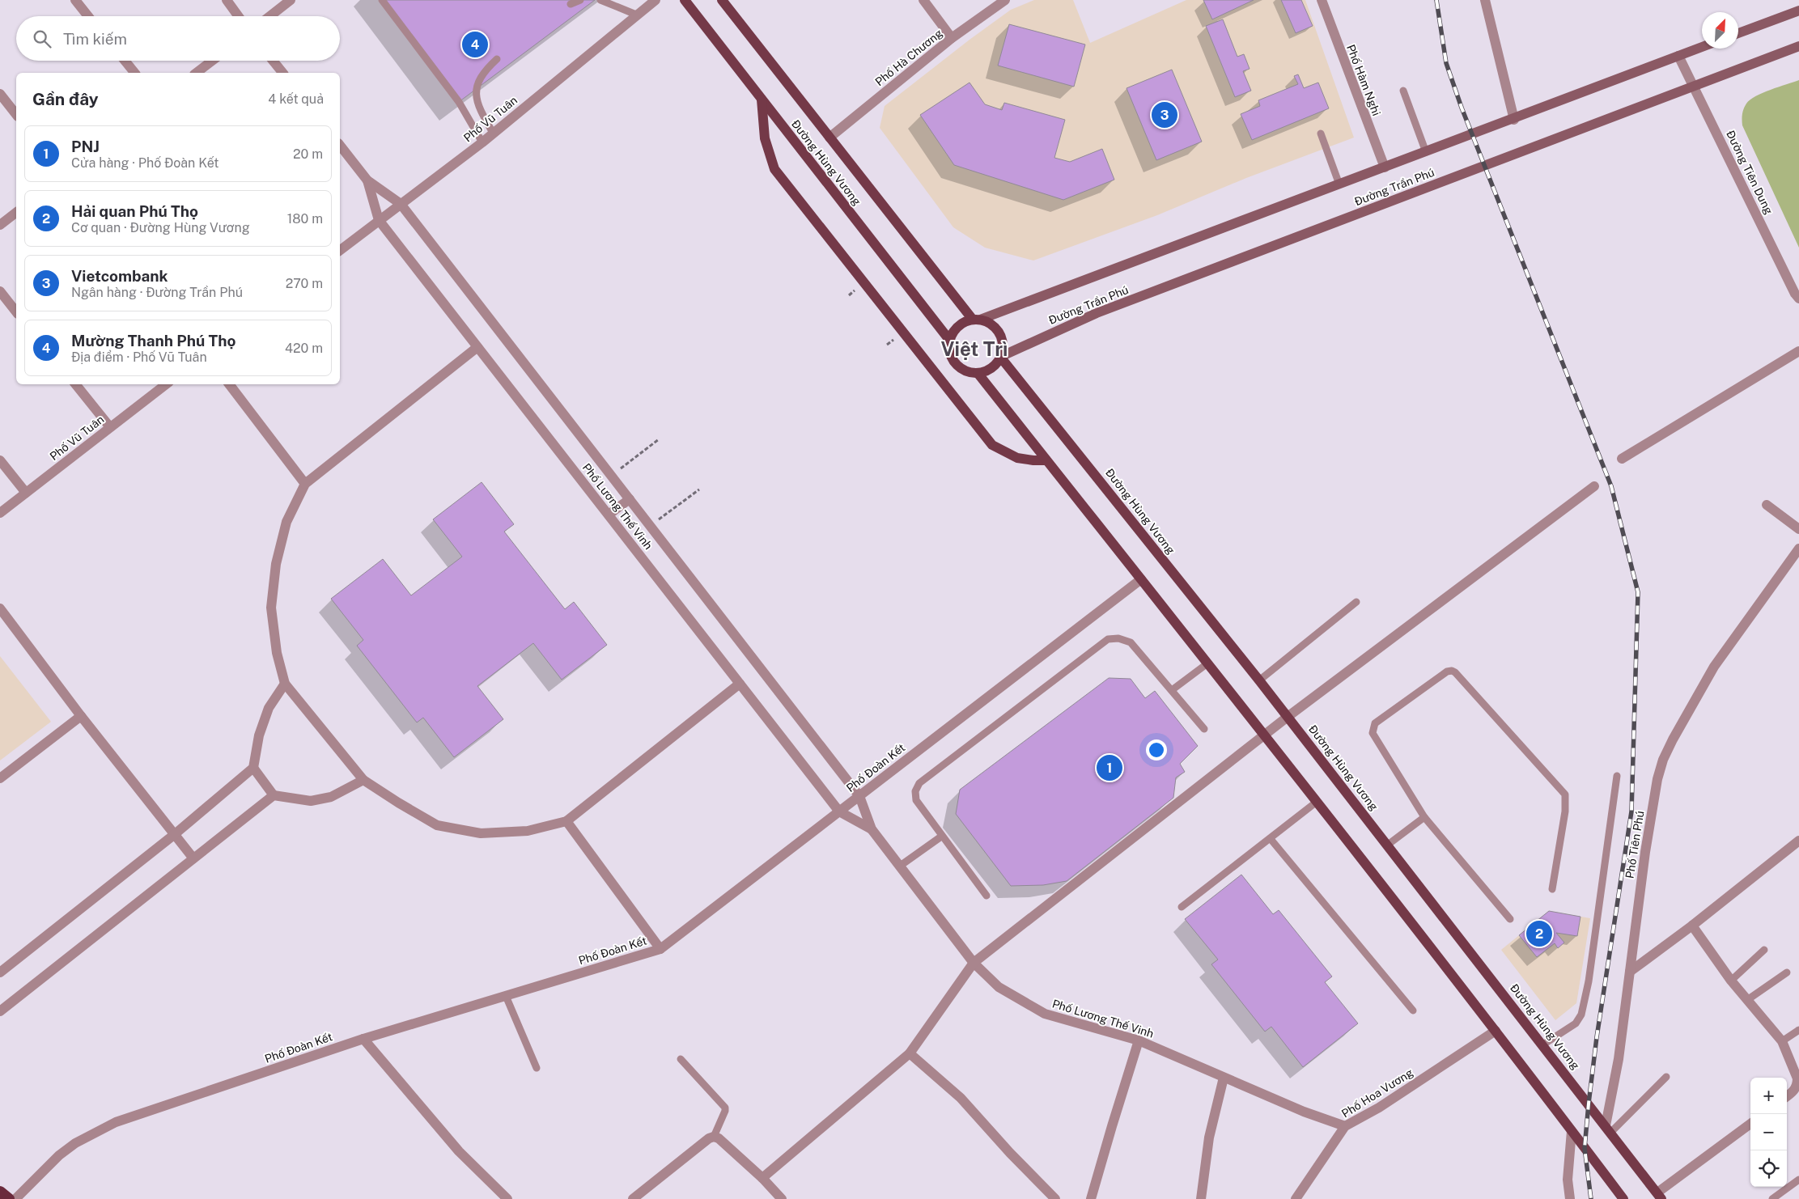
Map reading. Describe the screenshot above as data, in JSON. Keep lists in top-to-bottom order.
{
  "streets": {
    "main road": ["Đường Hùng Vương", "Đường Trần Phú"],
    "street": [
      "Phố Hà Chương",
      "Phố Hàm Nghi",
      "Phố Vũ Tuân",
      "Đường Tiên Dung",
      "Phố Lương Thế Vinh",
      "Phố Đoàn Kết",
      "Phố Tiên Phú",
      "Phố Hoa Vương"
    ]
  },
  "crossings": [
    ["Phố Hà Chương", "Đường Hùng Vương"],
    ["Phố Hàm Nghi", "Đường Trần Phú"],
    ["Phố Vũ Tuân", "Phố Lương Thế Vinh"],
    ["Đường Hùng Vương", "Đường Trần Phú"],
    ["Đường Hùng Vương", "Phố Tiên Phú"],
    ["Đường Tiên Dung", "Đường Trần Phú"],
    ["Phố Lương Thế Vinh", "Phố Đoàn Kết"],
    ["Phố Lương Thế Vinh", "Phố Hoa Vương"]
  ],
  "districts": ["Việt Trì"],
  "north": "top right",
  "page": {
    "search": "Tìm kiếm",
    "pins": [
      "4",
      "3",
      "1",
      "2"
    ],
    "heading": ["Gần đây", "4 kết quả"],
    "list": [
      {
        "mark": "1",
        "name": "PNJ",
        "note": "Cửa hàng · Phố Đoàn Kết",
        "value": "20 m"
      },
      {
        "mark": "2",
        "name": "Hải quan Phú Thọ",
        "note": "Cơ quan · Đường Hùng Vương",
        "value": "180 m"
      },
      {
        "mark": "3",
        "name": "Vietcombank",
        "note": "Ngân hàng · Đường Trần Phú",
        "value": "270 m"
      },
      {
        "mark": "4",
        "name": "Mường Thanh Phú Thọ",
        "note": "Địa điểm · Phố Vũ Tuân",
        "value": "420 m"
      }
    ],
    "map_buttons": ["+", "−"]
  }
}
